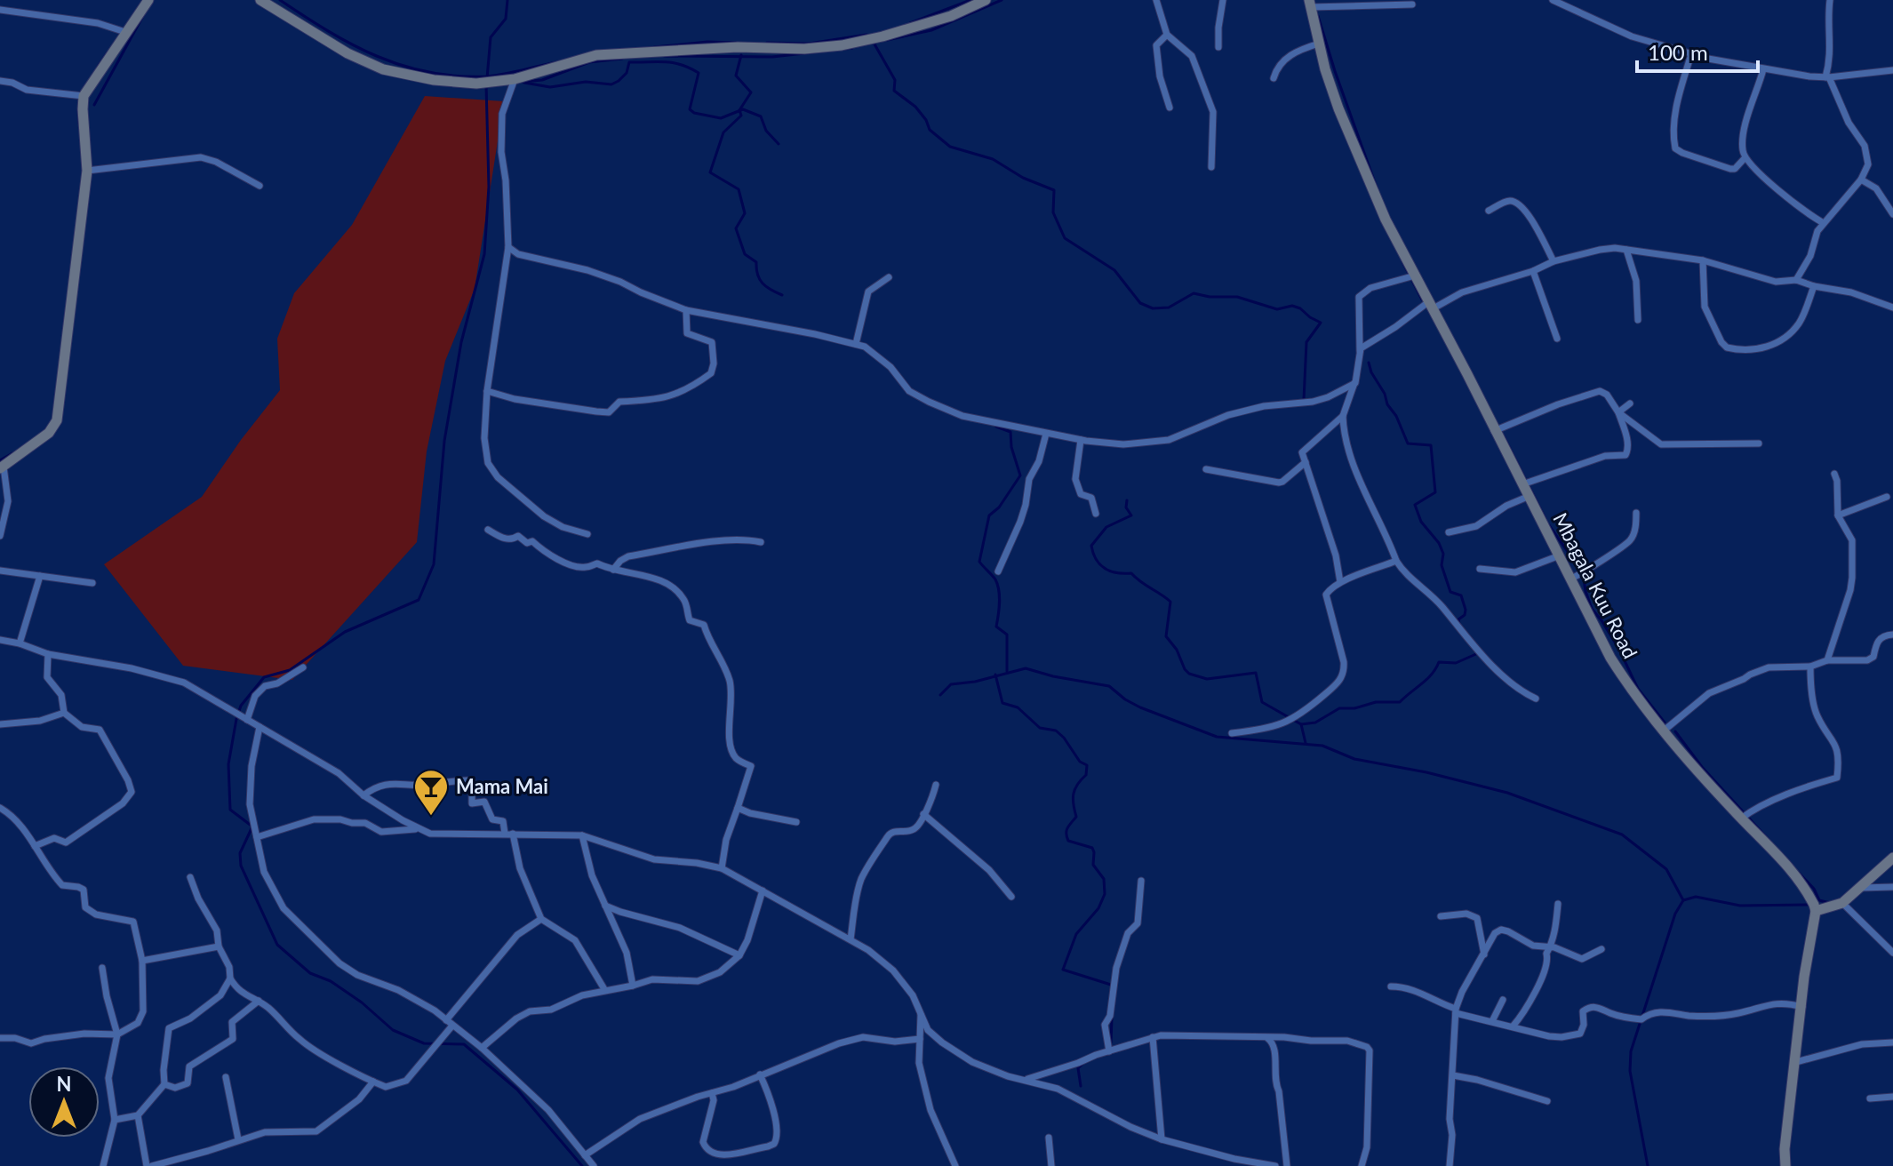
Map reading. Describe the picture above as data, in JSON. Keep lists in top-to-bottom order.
{
  "streets": {
    "street": ["Mbagala Kuu Road"]
  },
  "places": {
    "bar": ["Mama Mai"]
  },
  "scale_bar": "100 m",
  "north": "top"
}
